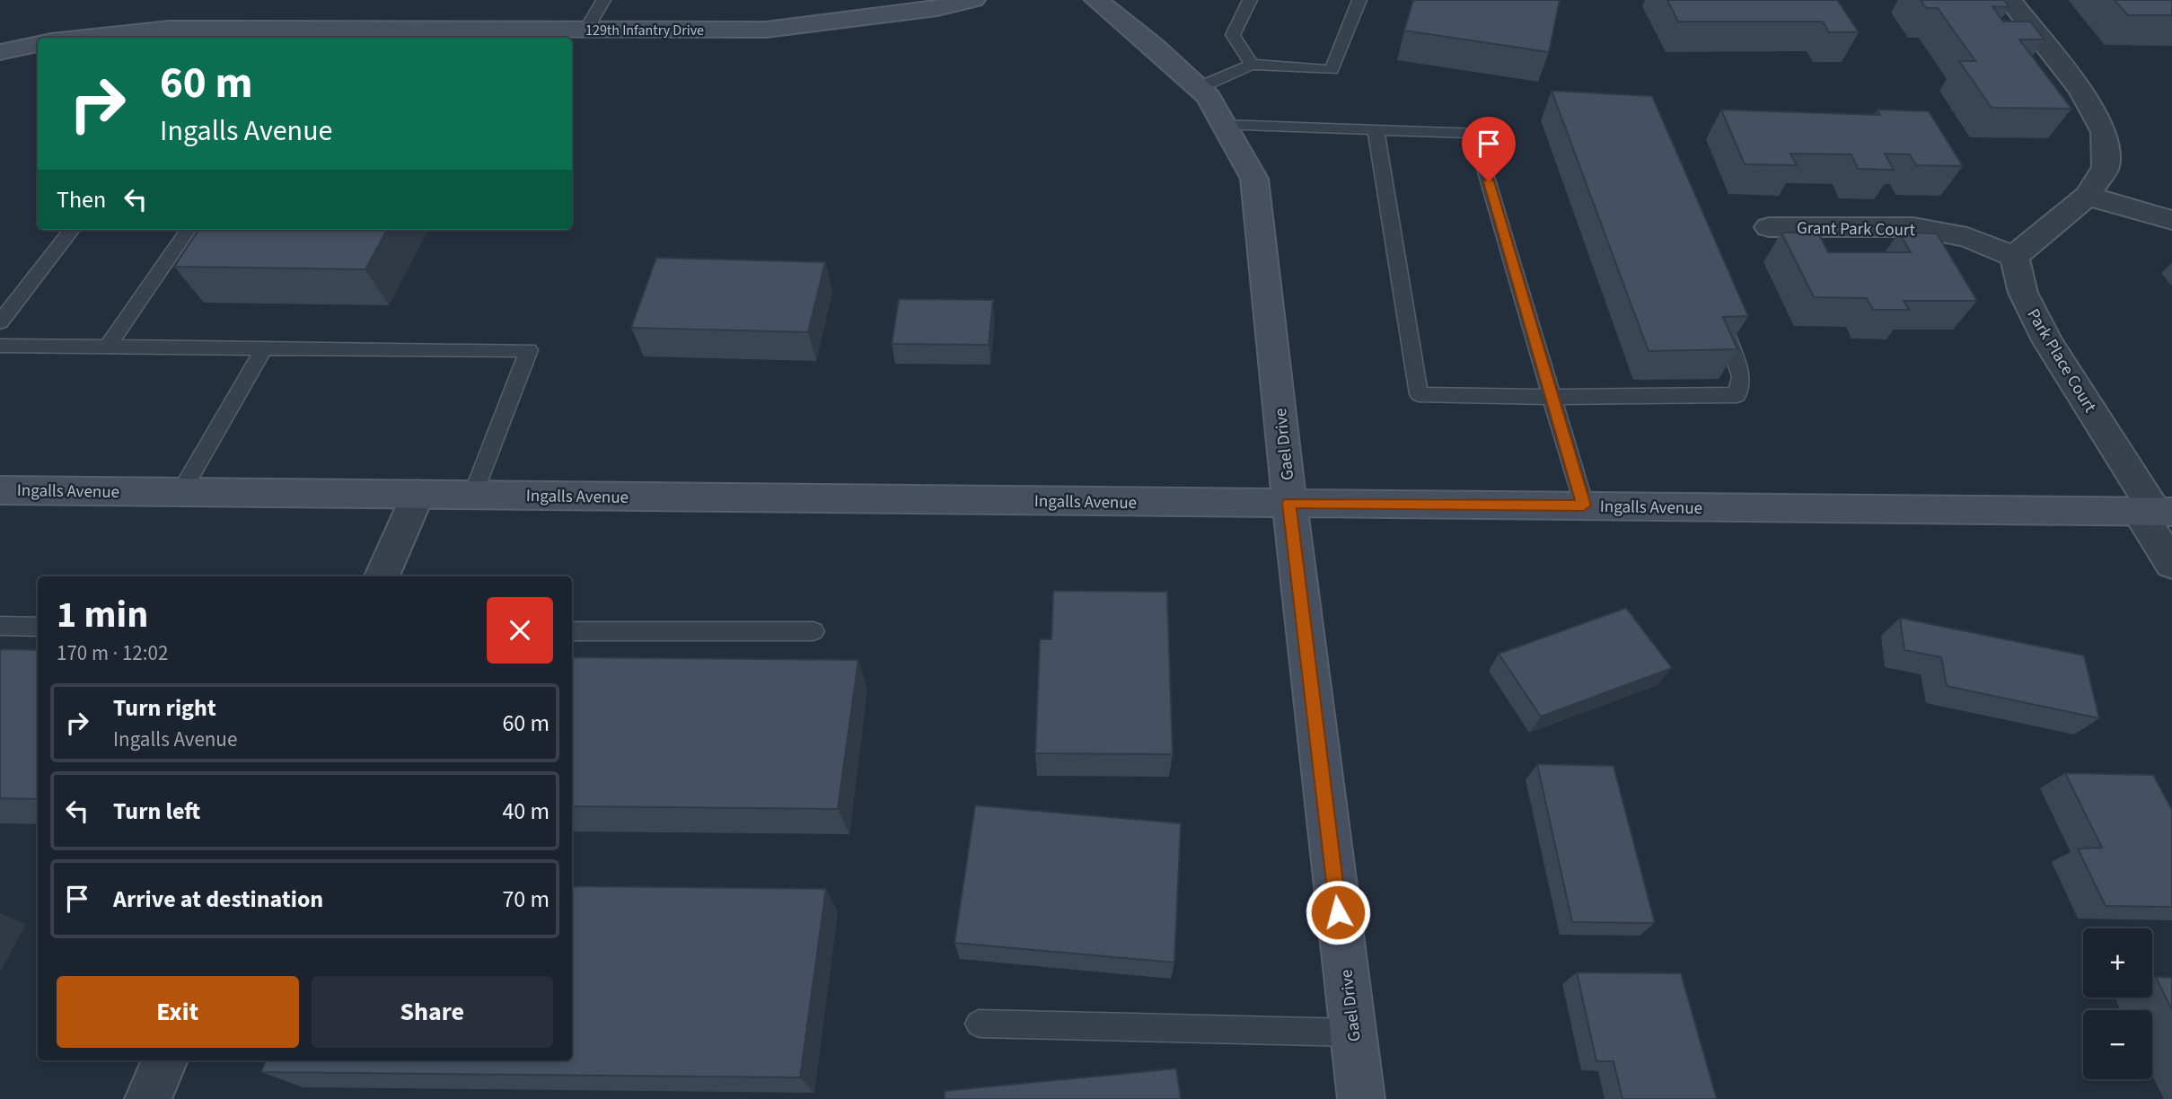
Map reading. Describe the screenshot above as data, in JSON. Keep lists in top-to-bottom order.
{
  "streets": {
    "street": [
      "129th Infantry Drive",
      "Grant Park Court",
      "Park Place Court",
      "Gael Drive",
      "Ingalls Avenue"
    ]
  },
  "crossings": [
    ["Grant Park Court", "Park Place Court"],
    ["Park Place Court", "Ingalls Avenue"],
    ["Gael Drive", "Ingalls Avenue"]
  ],
  "page": {
    "turn": ["60 m", "Ingalls Avenue"],
    "then": "Then",
    "heading": ["1 min", "170 m · 12:02"],
    "list": [
      {
        "name": "Turn right",
        "note": "Ingalls Avenue",
        "value": "60 m"
      },
      {
        "name": "Turn left",
        "value": "40 m"
      },
      {
        "name": "Arrive at destination",
        "value": "70 m"
      }
    ],
    "map_buttons": ["+", "−"],
    "buttons": ["Exit", "Share"]
  }
}
